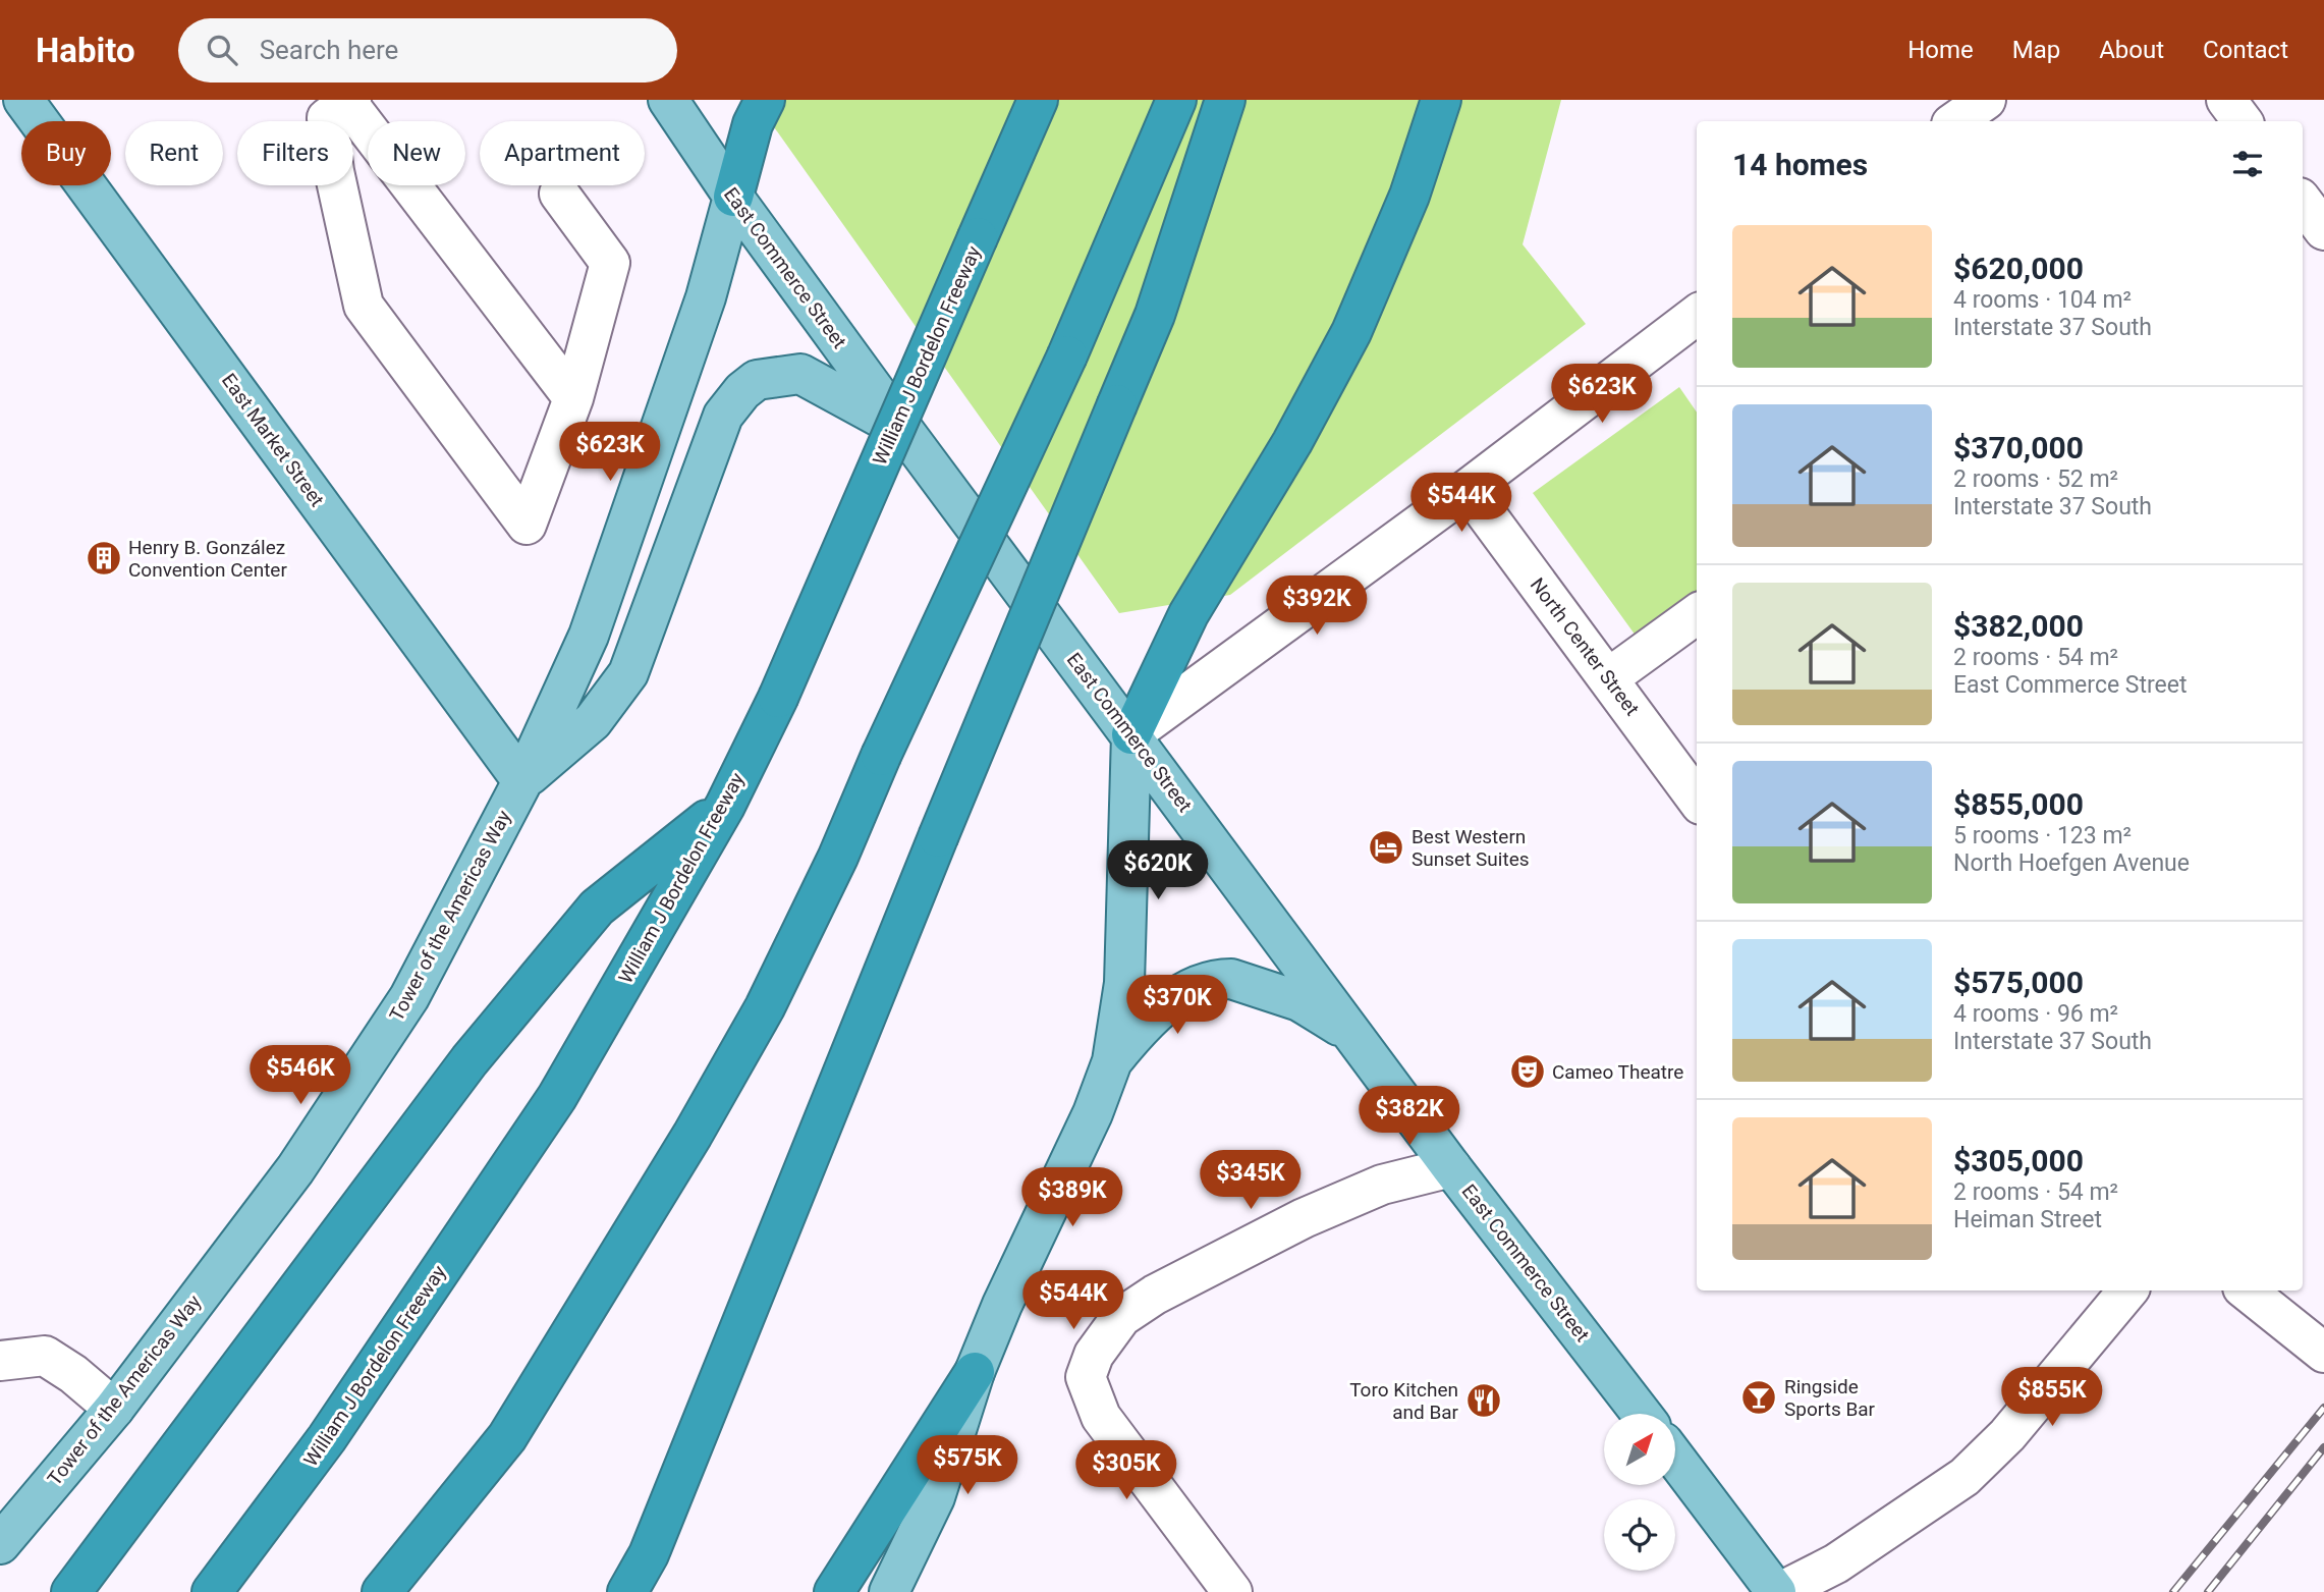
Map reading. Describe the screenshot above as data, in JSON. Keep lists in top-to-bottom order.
{
  "streets": {
    "highway": ["William J Bordelon Freeway"],
    "main road": ["East Commerce Street", "East Market Street", "Tower of the Americas Way"],
    "street": ["North Center Street"]
  },
  "crossings": [
    ["East Commerce Street", "Tower of the Americas Way"],
    ["East Market Street", "Tower of the Americas Way"]
  ],
  "places": {
    "building": ["Henry B. González Convention Center"],
    "hotel": ["Best Western Sunset Suites"],
    "theatre": ["Cameo Theatre"],
    "bar": ["Ringside Sports Bar"],
    "restaurant": ["Toro Kitchen and Bar"]
  },
  "north": "top right",
  "page": {
    "header": "Habito",
    "search": "Search here",
    "nav": [
      "Home",
      "Map",
      "About",
      "Contact"
    ],
    "chip": [
      "Buy",
      "Rent",
      "Filters",
      "New",
      "Apartment"
    ],
    "heading": "14 homes",
    "list": [
      {
        "name": "$620,000",
        "note": "4 rooms · 104 m² · Interstate 37 South"
      },
      {
        "name": "$370,000",
        "note": "2 rooms · 52 m² · Interstate 37 South"
      },
      {
        "name": "$382,000",
        "note": "2 rooms · 54 m² · East Commerce Street"
      },
      {
        "name": "$855,000",
        "note": "5 rooms · 123 m² · North Hoefgen Avenue"
      },
      {
        "name": "$575,000",
        "note": "4 rooms · 96 m² · Interstate 37 South"
      },
      {
        "name": "$305,000",
        "note": "2 rooms · 54 m² · Heiman Street"
      }
    ],
    "price": [
      "$623K",
      "$623K",
      "$544K",
      "$392K",
      "$620K",
      "$370K",
      "$546K",
      "$382K",
      "$345K",
      "$389K",
      "$544K",
      "$855K",
      "$575K",
      "$305K"
    ]
  }
}
